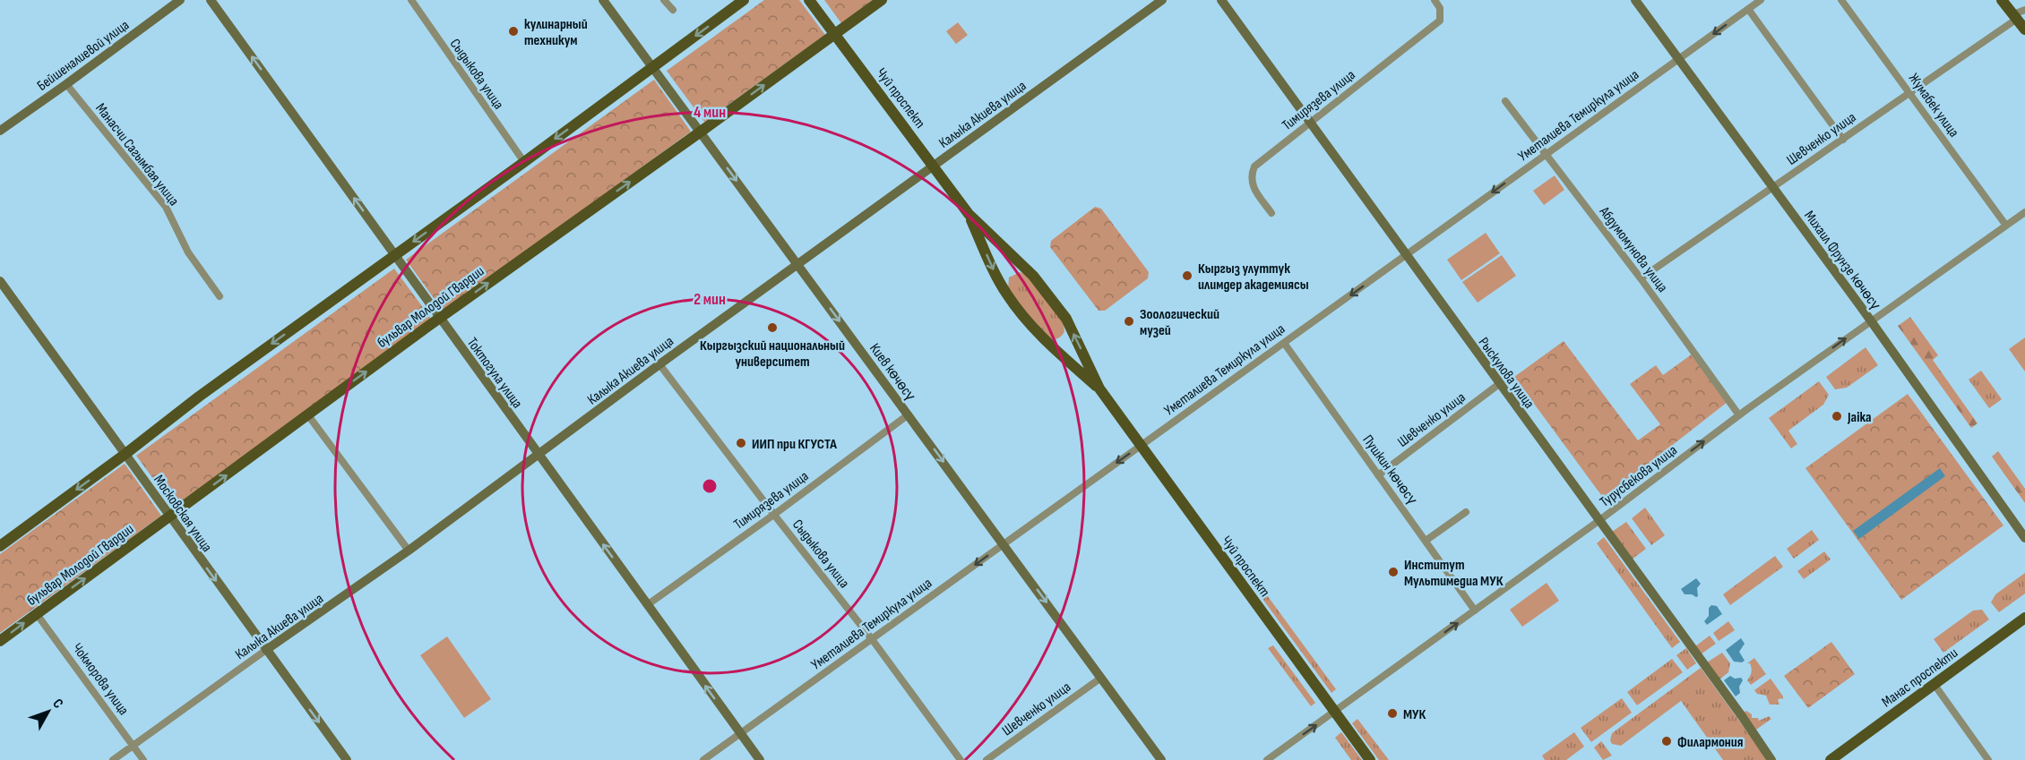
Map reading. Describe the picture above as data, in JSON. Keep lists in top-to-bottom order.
{
  "streets": {
    "main road": [
      "Бейшеналиевой улица",
      "Чуй проспект",
      "Калыка Акиева улица",
      "Михаил Фрунзе көчөсү",
      "бульвар Молодой Гвардии",
      "Киев көчөсү",
      "Токтогула улица",
      "Рыскулова улица",
      "Московская улица",
      "Манас проспекти"
    ],
    "street": [
      "Сыдыкова улица",
      "Тимирязева улица",
      "Жумабек улица",
      "Уметалиева Темиркула улица",
      "Шевченко улица",
      "Манасчи Сагымбая улица",
      "Абдумомунова улица",
      "Пушкин көчөсү",
      "Турусбекова улица",
      "Чокморова улица"
    ]
  },
  "crossings": [
    ["Бейшеналиевой улица", "Манасчи Сагымбая улица"],
    ["Сыдыкова улица", "Тимирязева улица"],
    ["Сыдыкова улица", "Калыка Акиева улица"],
    ["Сыдыкова улица", "Уметалиева Темиркула улица"],
    ["Чуй проспект", "Калыка Акиева улица"],
    ["Чуй проспект", "Уметалиева Темиркула улица"],
    ["Чуй проспект", "бульвар Молодой Гвардии"],
    ["Чуй проспект", "Турусбекова улица"],
    ["Тимирязева улица", "Киев көчөсү"],
    ["Тимирязева улица", "Токтогула улица"],
    ["Тимирязева улица", "Рыскулова улица"],
    ["Жумабек улица", "Шевченко улица"],
    ["Жумабек улица", "Турусбекова улица"],
    ["Калыка Акиева улица", "Киев көчөсү"],
    ["Калыка Акиева улица", "Токтогула улица"],
    ["Калыка Акиева улица", "Московская улица"],
    ["Калыка Акиева улица", "Чокморова улица"],
    ["Уметалиева Темиркула улица", "Абдумомунова улица"],
    ["Уметалиева Темиркула улица", "Михаил Фрунзе көчөсү"],
    ["Уметалиева Темиркула улица", "Киев көчөсү"],
    ["Уметалиева Темиркула улица", "Токтогула улица"],
    ["Уметалиева Темиркула улица", "Рыскулова улица"],
    ["Уметалиева Темиркула улица", "Пушкин көчөсү"],
    ["Шевченко улица", "Абдумомунова улица"],
    ["Шевченко улица", "Михаил Фрунзе көчөсү"],
    ["Шевченко улица", "Киев көчөсү"],
    ["Шевченко улица", "Рыскулова улица"],
    ["Шевченко улица", "Пушкин көчөсү"],
    ["Абдумомунова улица", "Турусбекова улица"],
    ["Михаил Фрунзе көчөсү", "Турусбекова улица"],
    ["бульвар Молодой Гвардии", "Киев көчөсү"],
    ["бульвар Молодой Гвардии", "Токтогула улица"],
    ["бульвар Молодой Гвардии", "Московская улица"],
    ["бульвар Молодой Гвардии", "Чокморова улица"],
    ["Рыскулова улица", "Турусбекова улица"],
    ["Пушкин көчөсү", "Турусбекова улица"]
  ],
  "one_way": [
    "Уметалиева Темиркула улица",
    "Киев көчөсү",
    "Токтогула улица",
    "Турусбекова улица",
    "Московская улица"
  ],
  "places": [
    "кулинарный техникум",
    "Кыргыз улуттук илимдер академиясы",
    "Зоологический музей",
    "Кыргызский национальный университет",
    "Jaika",
    "ИИП при КГУСТА",
    "Институт Мультимедиа МУК",
    "МУК",
    "Филармония"
  ],
  "north": "top right",
  "rings": ["4 мин", "2 мин"]
}
